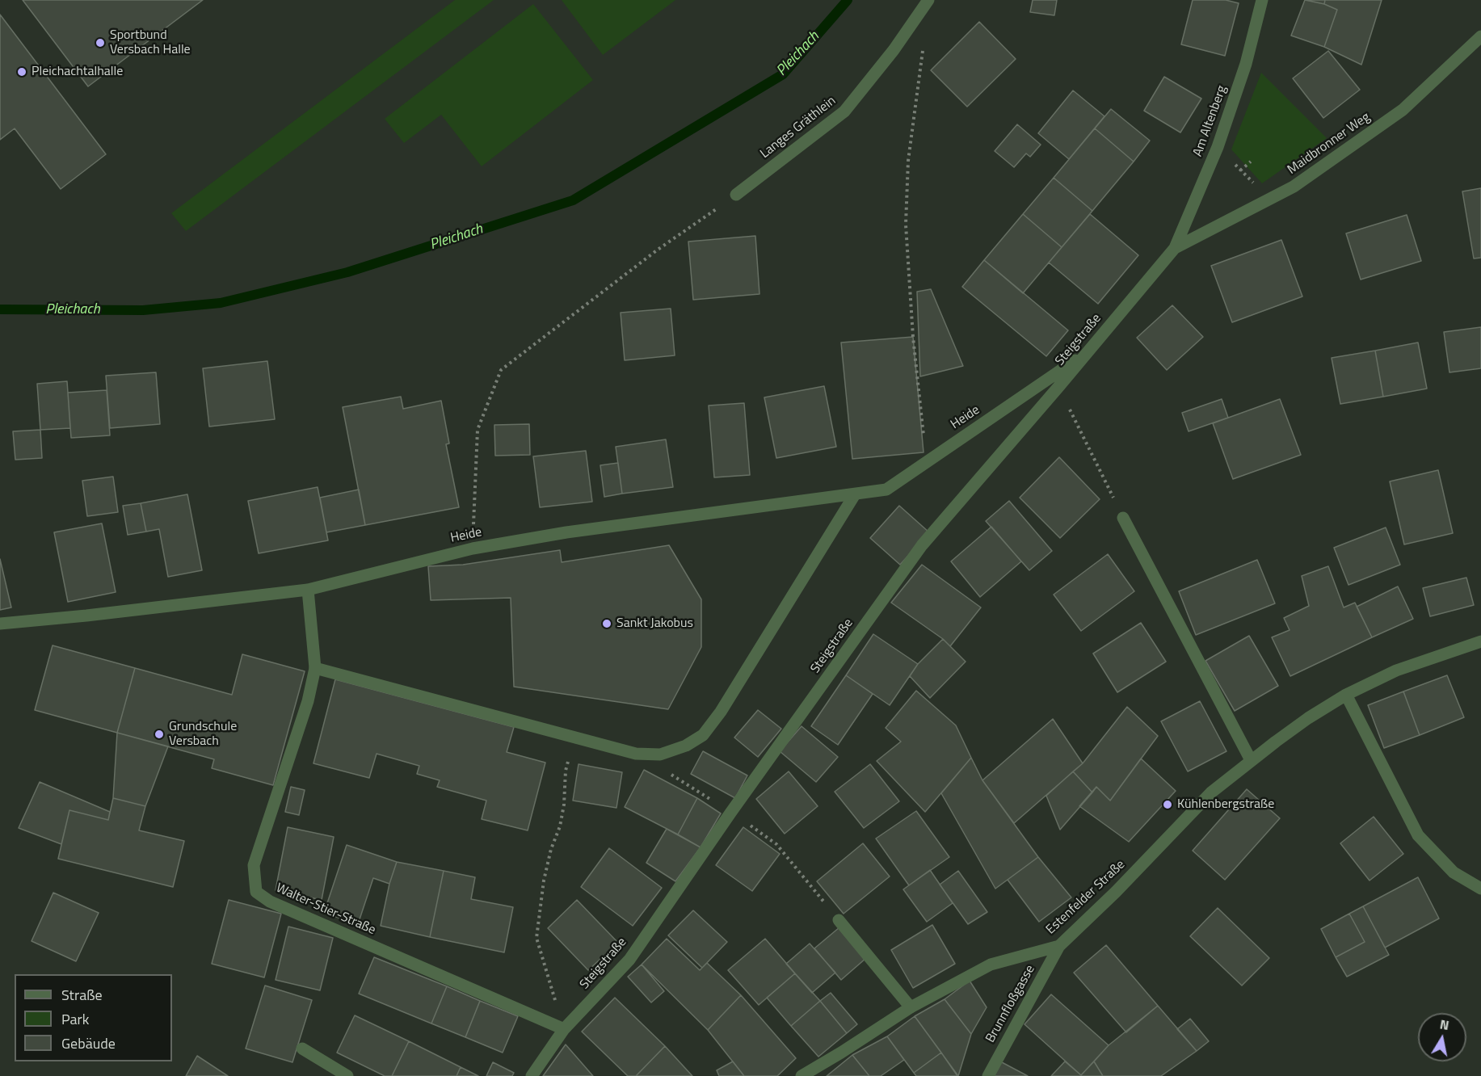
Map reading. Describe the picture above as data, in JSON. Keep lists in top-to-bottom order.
{
  "streets": {
    "street": [
      "Am Altenberg",
      "Langes Gräthlein",
      "Maidbronner Weg",
      "Steigstraße",
      "Heide",
      "Estenfelder Straße",
      "Walter-Stier-Straße",
      "Brunnfloßgasse"
    ]
  },
  "crossings": [
    ["Am Altenberg", "Maidbronner Weg"],
    ["Am Altenberg", "Steigstraße"],
    ["Maidbronner Weg", "Steigstraße"],
    ["Steigstraße", "Heide"],
    ["Steigstraße", "Walter-Stier-Straße"],
    ["Heide", "Walter-Stier-Straße"],
    ["Estenfelder Straße", "Brunnfloßgasse"]
  ],
  "water": ["Pleichach"],
  "places": [
    "Sportbund Versbach Halle",
    "Pleichachtalhalle",
    "Sankt Jakobus",
    "Grundschule Versbach",
    "Kühlenbergstraße"
  ],
  "legend": ["Straße", "Park", "Gebäude"],
  "north": "top"
}
